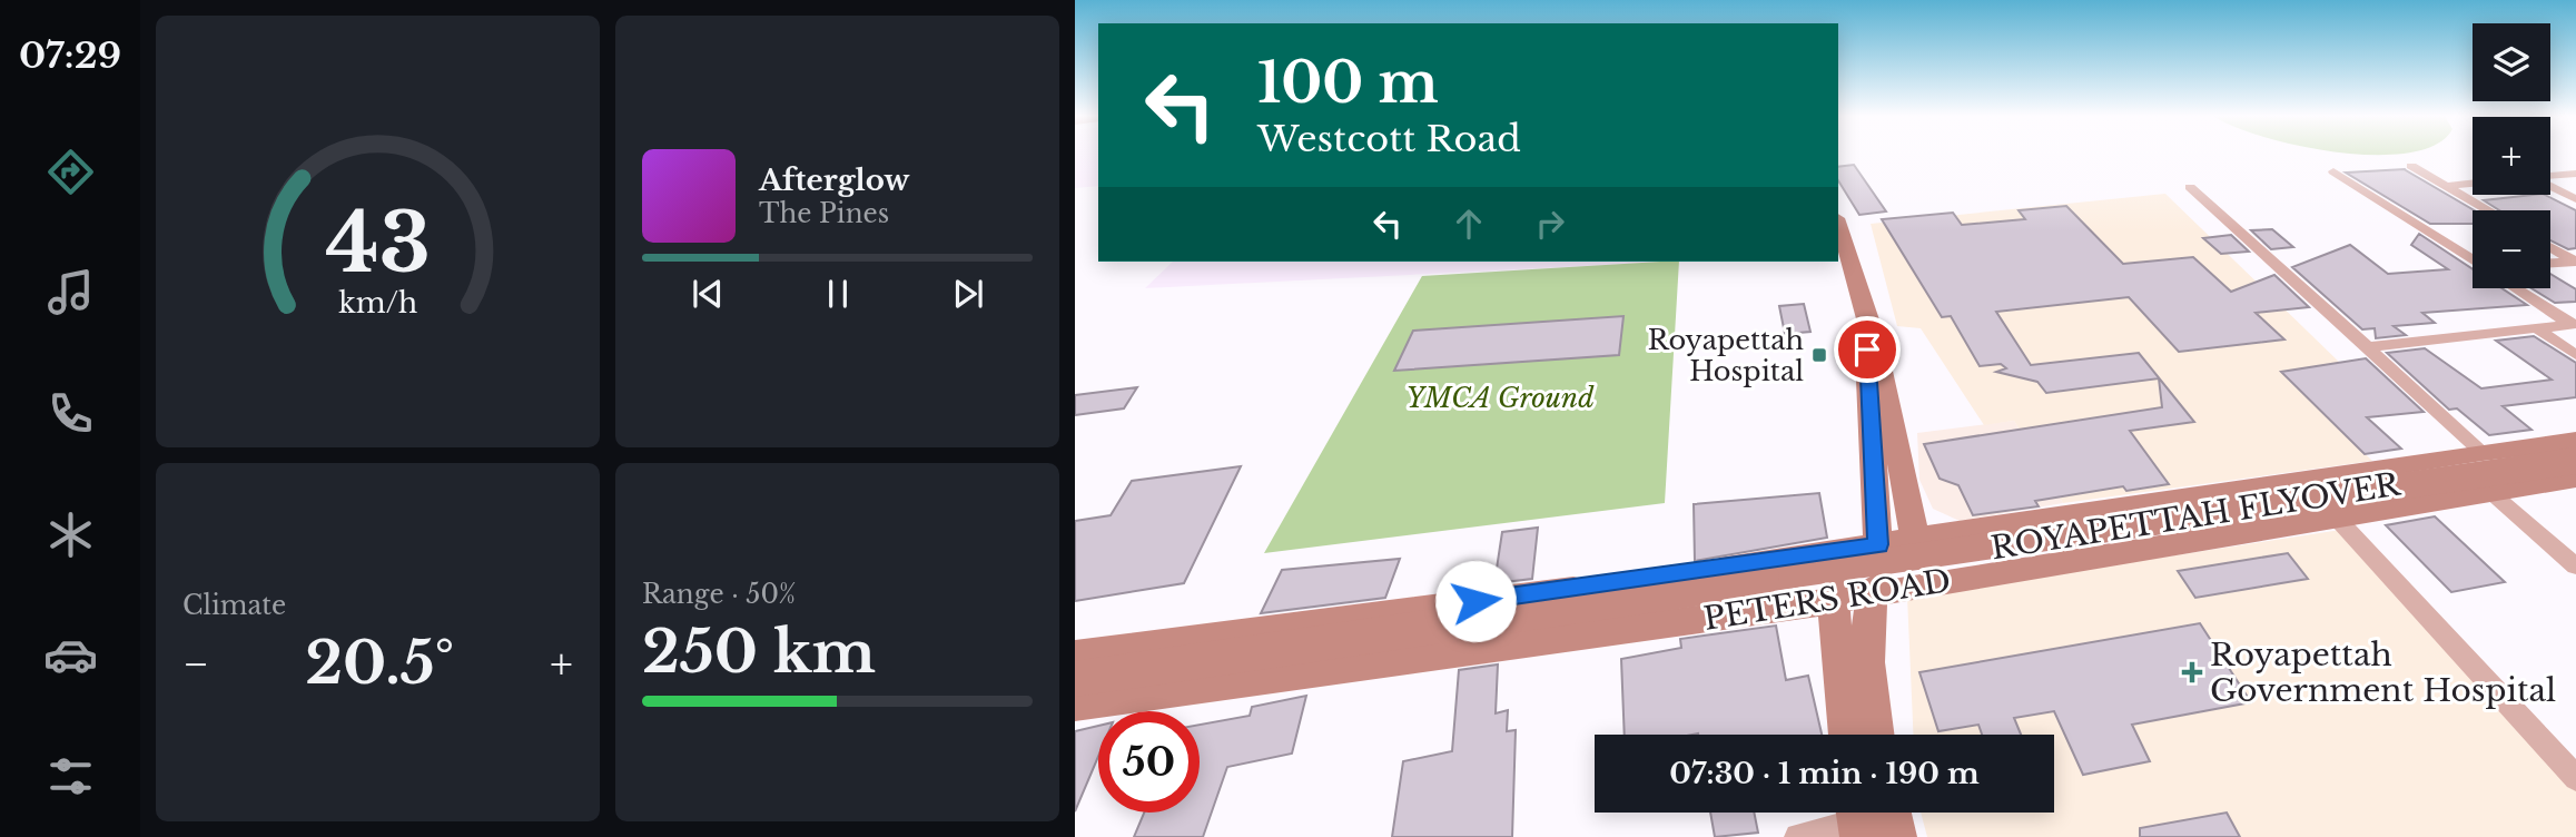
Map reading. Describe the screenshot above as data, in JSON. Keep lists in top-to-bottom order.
{
  "streets": {
    "main road": ["ROYAPETTAH FLYOVER", "PETERS ROAD"]
  },
  "parks": ["YMCA Ground"],
  "places": {
    "transit": ["Royapettah Hospital"],
    "health": ["Royapettah Government Hospital"]
  },
  "page": {
    "tabs": "07:29",
    "map_buttons": ["+", "−"],
    "turn": ["100 m", "Westcott Road"],
    "song": ["Afterglow", "The Pines"],
    "tile": [
      "Climate",
      ["Range · 50%", "250 km"]
    ],
    "heat": ["−", "20.5°", "+"],
    "limit": "50",
    "trip": "07:30 · 1 min · 190 m",
    "gauge": ["43", "km/h"]
  }
}
